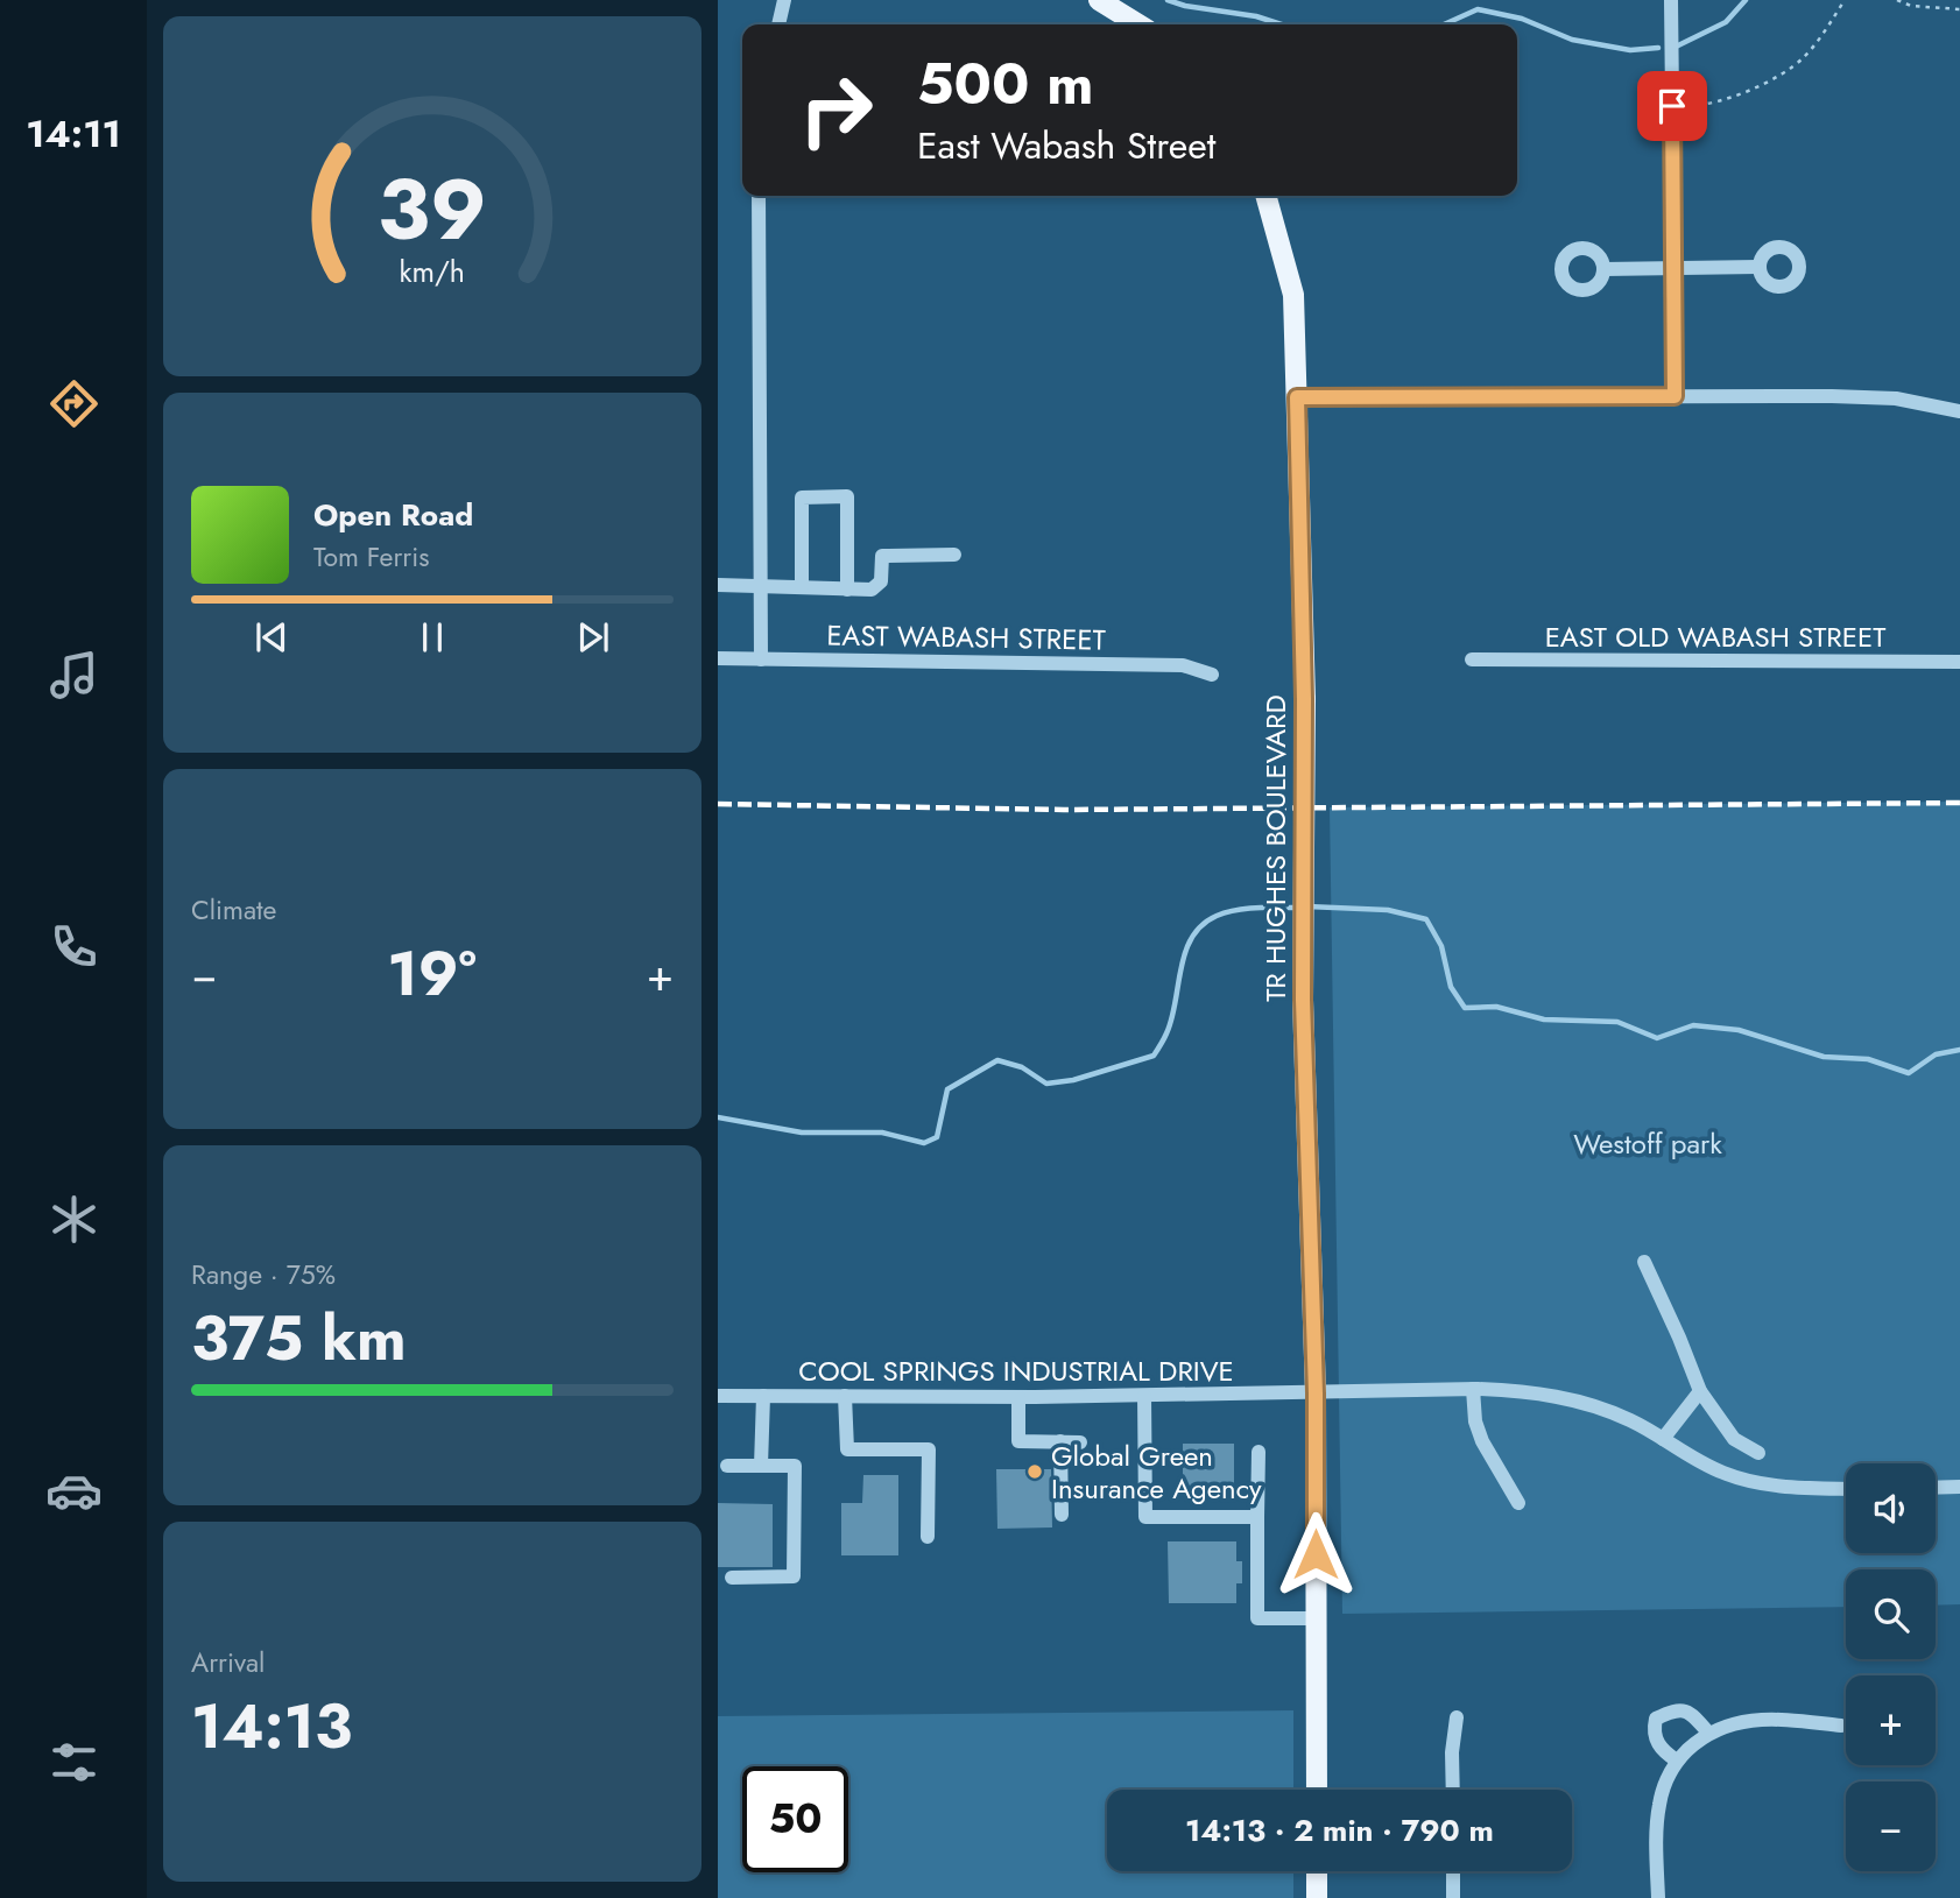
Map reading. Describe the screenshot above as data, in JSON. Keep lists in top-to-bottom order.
{
  "streets": {
    "main road": ["TR HUGHES BOULEVARD"],
    "street": ["EAST OLD WABASH STREET", "EAST WABASH STREET", "COOL SPRINGS INDUSTRIAL DRIVE"]
  },
  "crossings": [
    ["TR HUGHES BOULEVARD", "COOL SPRINGS INDUSTRIAL DRIVE"]
  ],
  "parks": ["Westoff park"],
  "places": ["Global Green Insurance Agency"],
  "page": {
    "tabs": "14:11",
    "turn": ["500 m", "East Wabash Street"],
    "song": ["Open Road", "Tom Ferris"],
    "tile": [
      "Climate",
      ["Range · 75%", "375 km"],
      ["Arrival", "14:13"]
    ],
    "heat": ["−", "19°", "+"],
    "map_buttons": ["+", "−"],
    "limit": "50",
    "trip": "14:13 · 2 min · 790 m",
    "gauge": ["39", "km/h"]
  }
}
